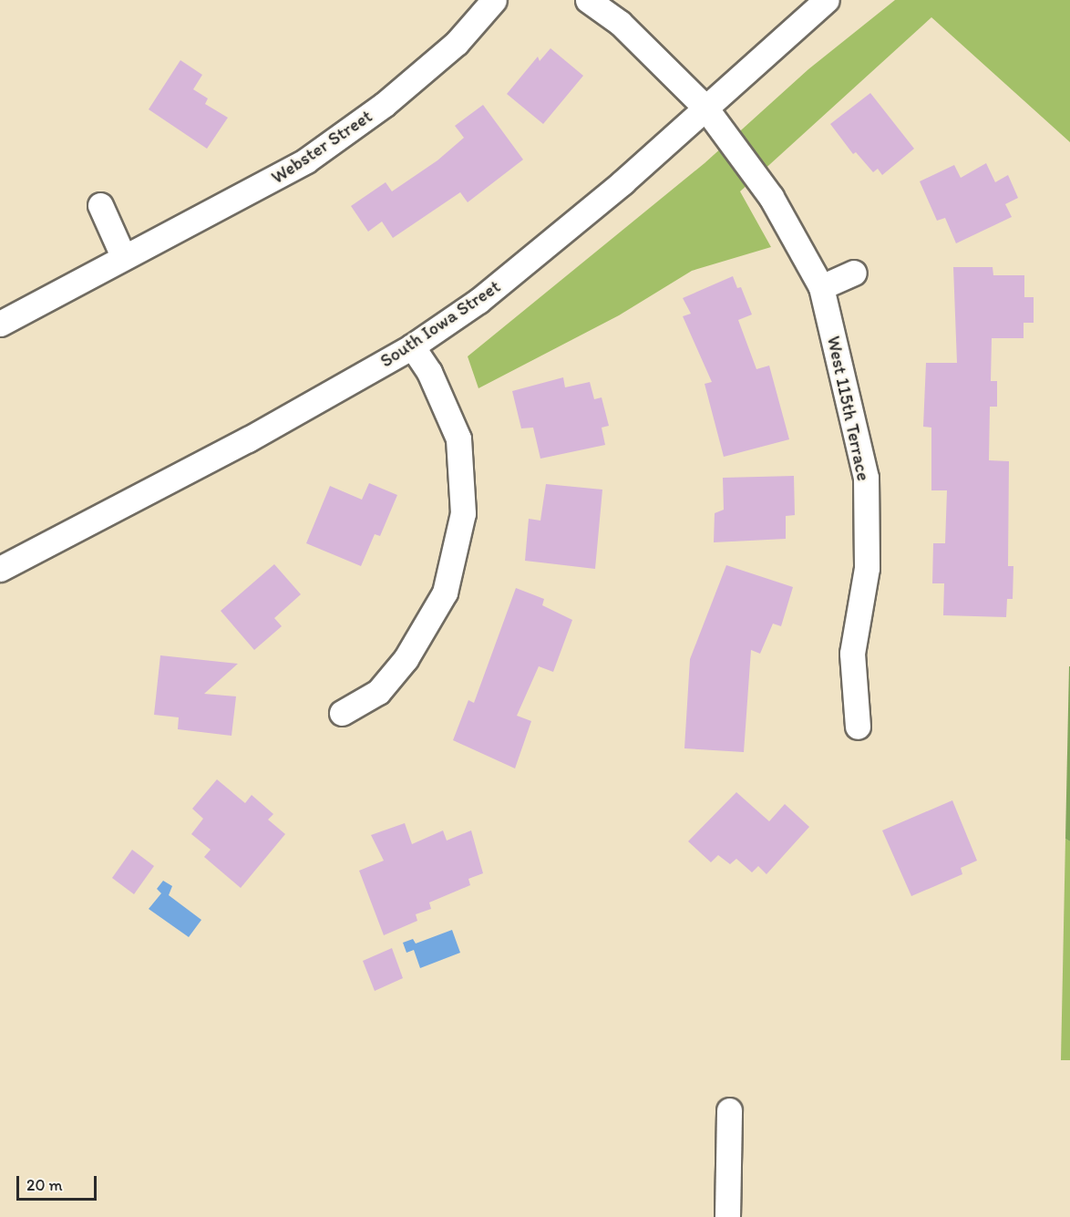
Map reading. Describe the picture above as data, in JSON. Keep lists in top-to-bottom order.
{
  "streets": {
    "street": ["Webster Street", "South Iowa Street", "West 115th Terrace"]
  },
  "crossings": [
    ["South Iowa Street", "West 115th Terrace"]
  ],
  "scale_bar": "20 m"
}
